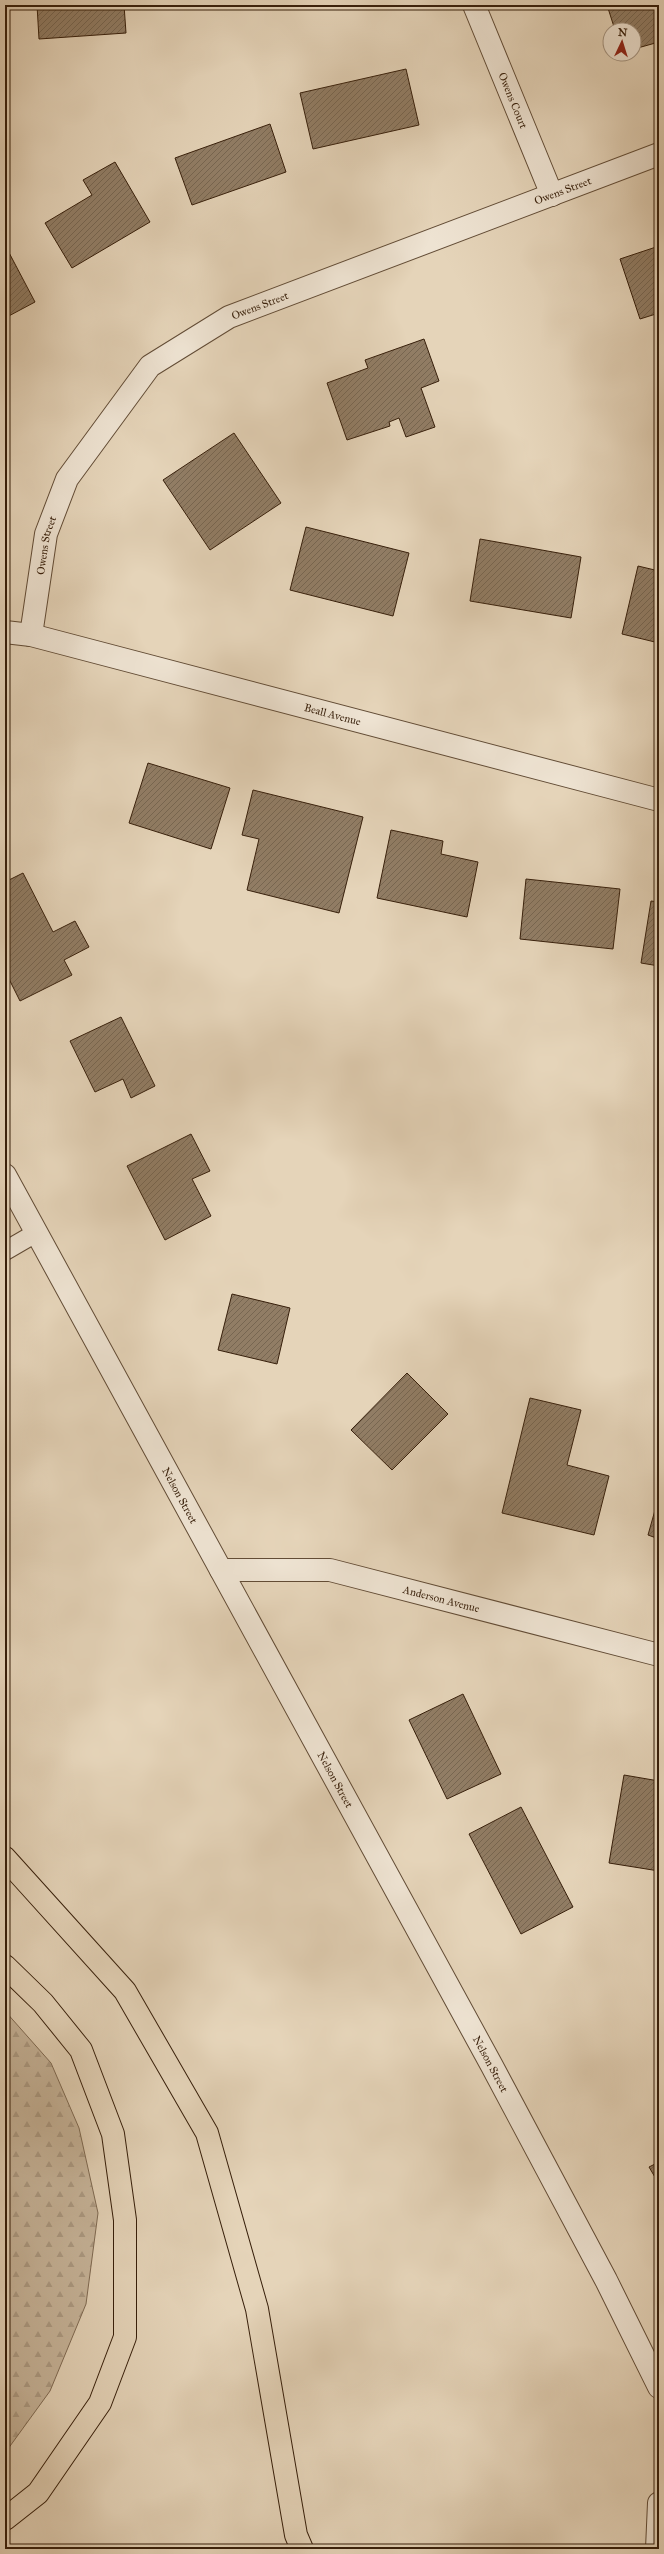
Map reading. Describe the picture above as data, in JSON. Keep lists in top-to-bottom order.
{
  "streets": {
    "street": [
      "Owens Court",
      "Owens Street",
      "Beall Avenue",
      "Nelson Street",
      "Anderson Avenue"
    ]
  },
  "crossings": [
    ["Owens Court", "Owens Street"],
    ["Owens Street", "Beall Avenue"],
    ["Nelson Street", "Anderson Avenue"]
  ],
  "north": "top"
}
